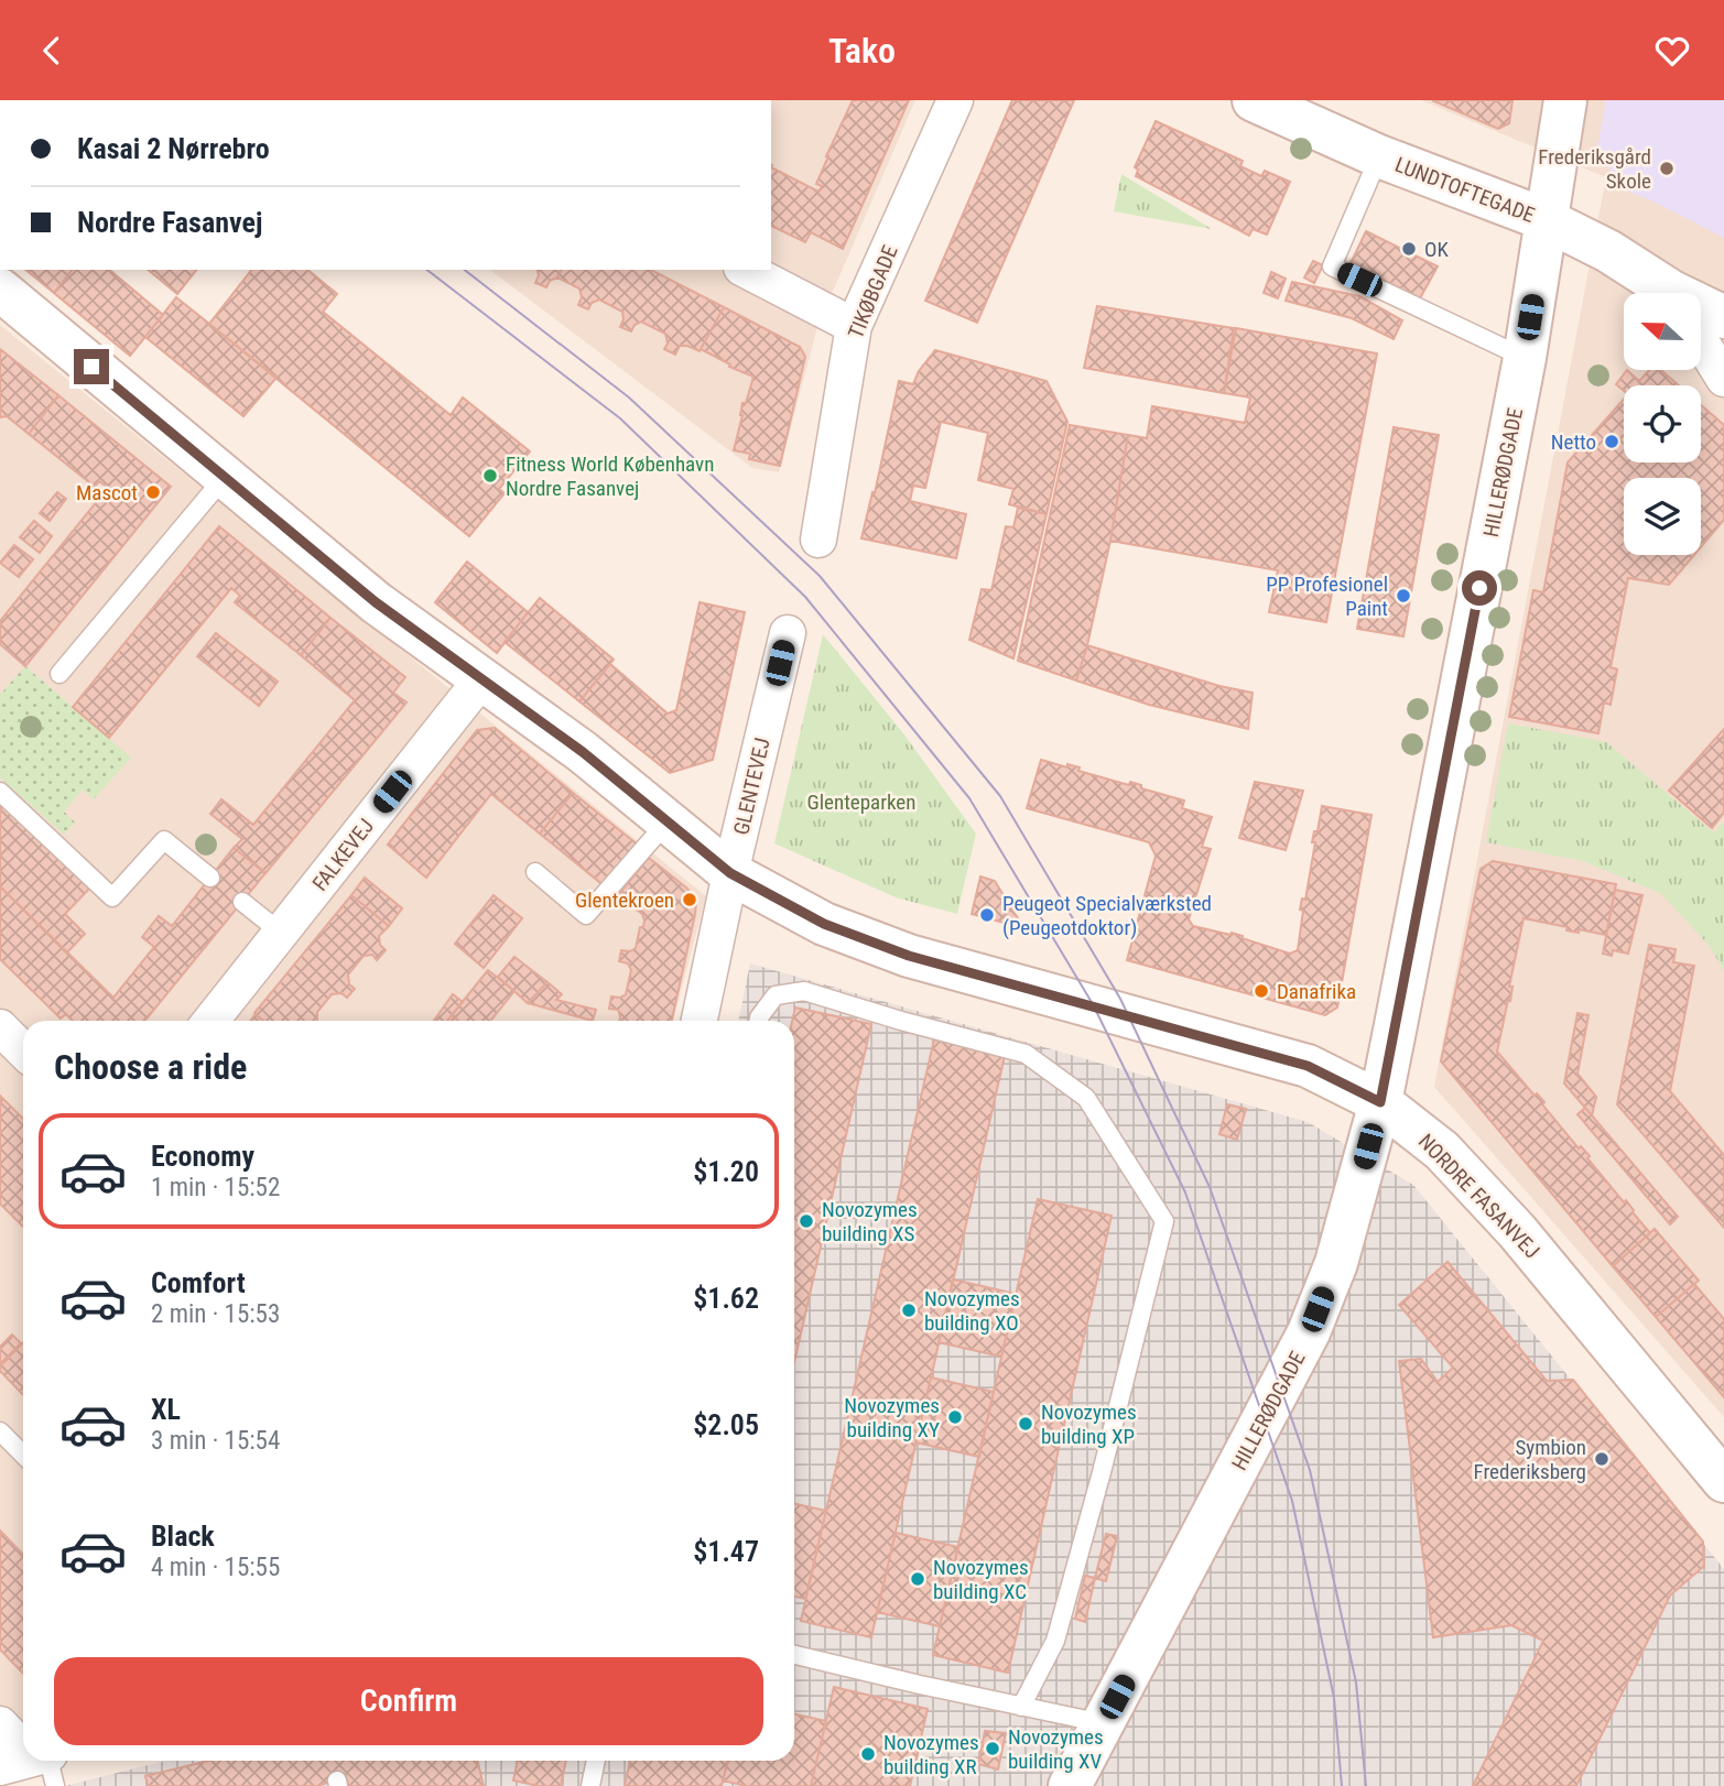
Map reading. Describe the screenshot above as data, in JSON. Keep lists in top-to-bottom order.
{
  "streets": {
    "street": [
      "LUNDTOFTEGADE",
      "TIKØBGADE",
      "HILLERØDGADE",
      "GLENTEVEJ",
      "FALKEVEJ",
      "NORDRE FASANVEJ"
    ]
  },
  "crossings": [
    ["LUNDTOFTEGADE", "HILLERØDGADE"],
    ["HILLERØDGADE", "NORDRE FASANVEJ"],
    ["GLENTEVEJ", "NORDRE FASANVEJ"],
    ["FALKEVEJ", "NORDRE FASANVEJ"]
  ],
  "parks": ["Glenteparken"],
  "places": [
    "Frederiksgård Skole",
    "OK",
    "Netto",
    "Fitness World København Nordre Fasanvej",
    "Mascot",
    "PP Profesionel Paint",
    "Glentekroen",
    "Peugeot Specialværksted (Peugeotdoktor)",
    "Danafrika",
    "Novozymes building XS",
    "Novozymes building XO",
    "Novozymes building XY",
    "Novozymes building XP",
    "Symbion Frederiksberg",
    "Novozymes building XC",
    "Novozymes building XV",
    "Novozymes building XR"
  ],
  "north": "left",
  "page": {
    "header": "Tako",
    "banner": ["Kasai 2 Nørrebro", "Nordre Fasanvej"],
    "heading": "Choose a ride",
    "list": [
      {
        "name": "Economy",
        "note": "1 min · 15:52",
        "value": "$1.20"
      },
      {
        "name": "Comfort",
        "note": "2 min · 15:53",
        "value": "$1.62"
      },
      {
        "name": "XL",
        "note": "3 min · 15:54",
        "value": "$2.05"
      },
      {
        "name": "Black",
        "note": "4 min · 15:55",
        "value": "$1.47"
      }
    ],
    "buttons": "Confirm"
  }
}
